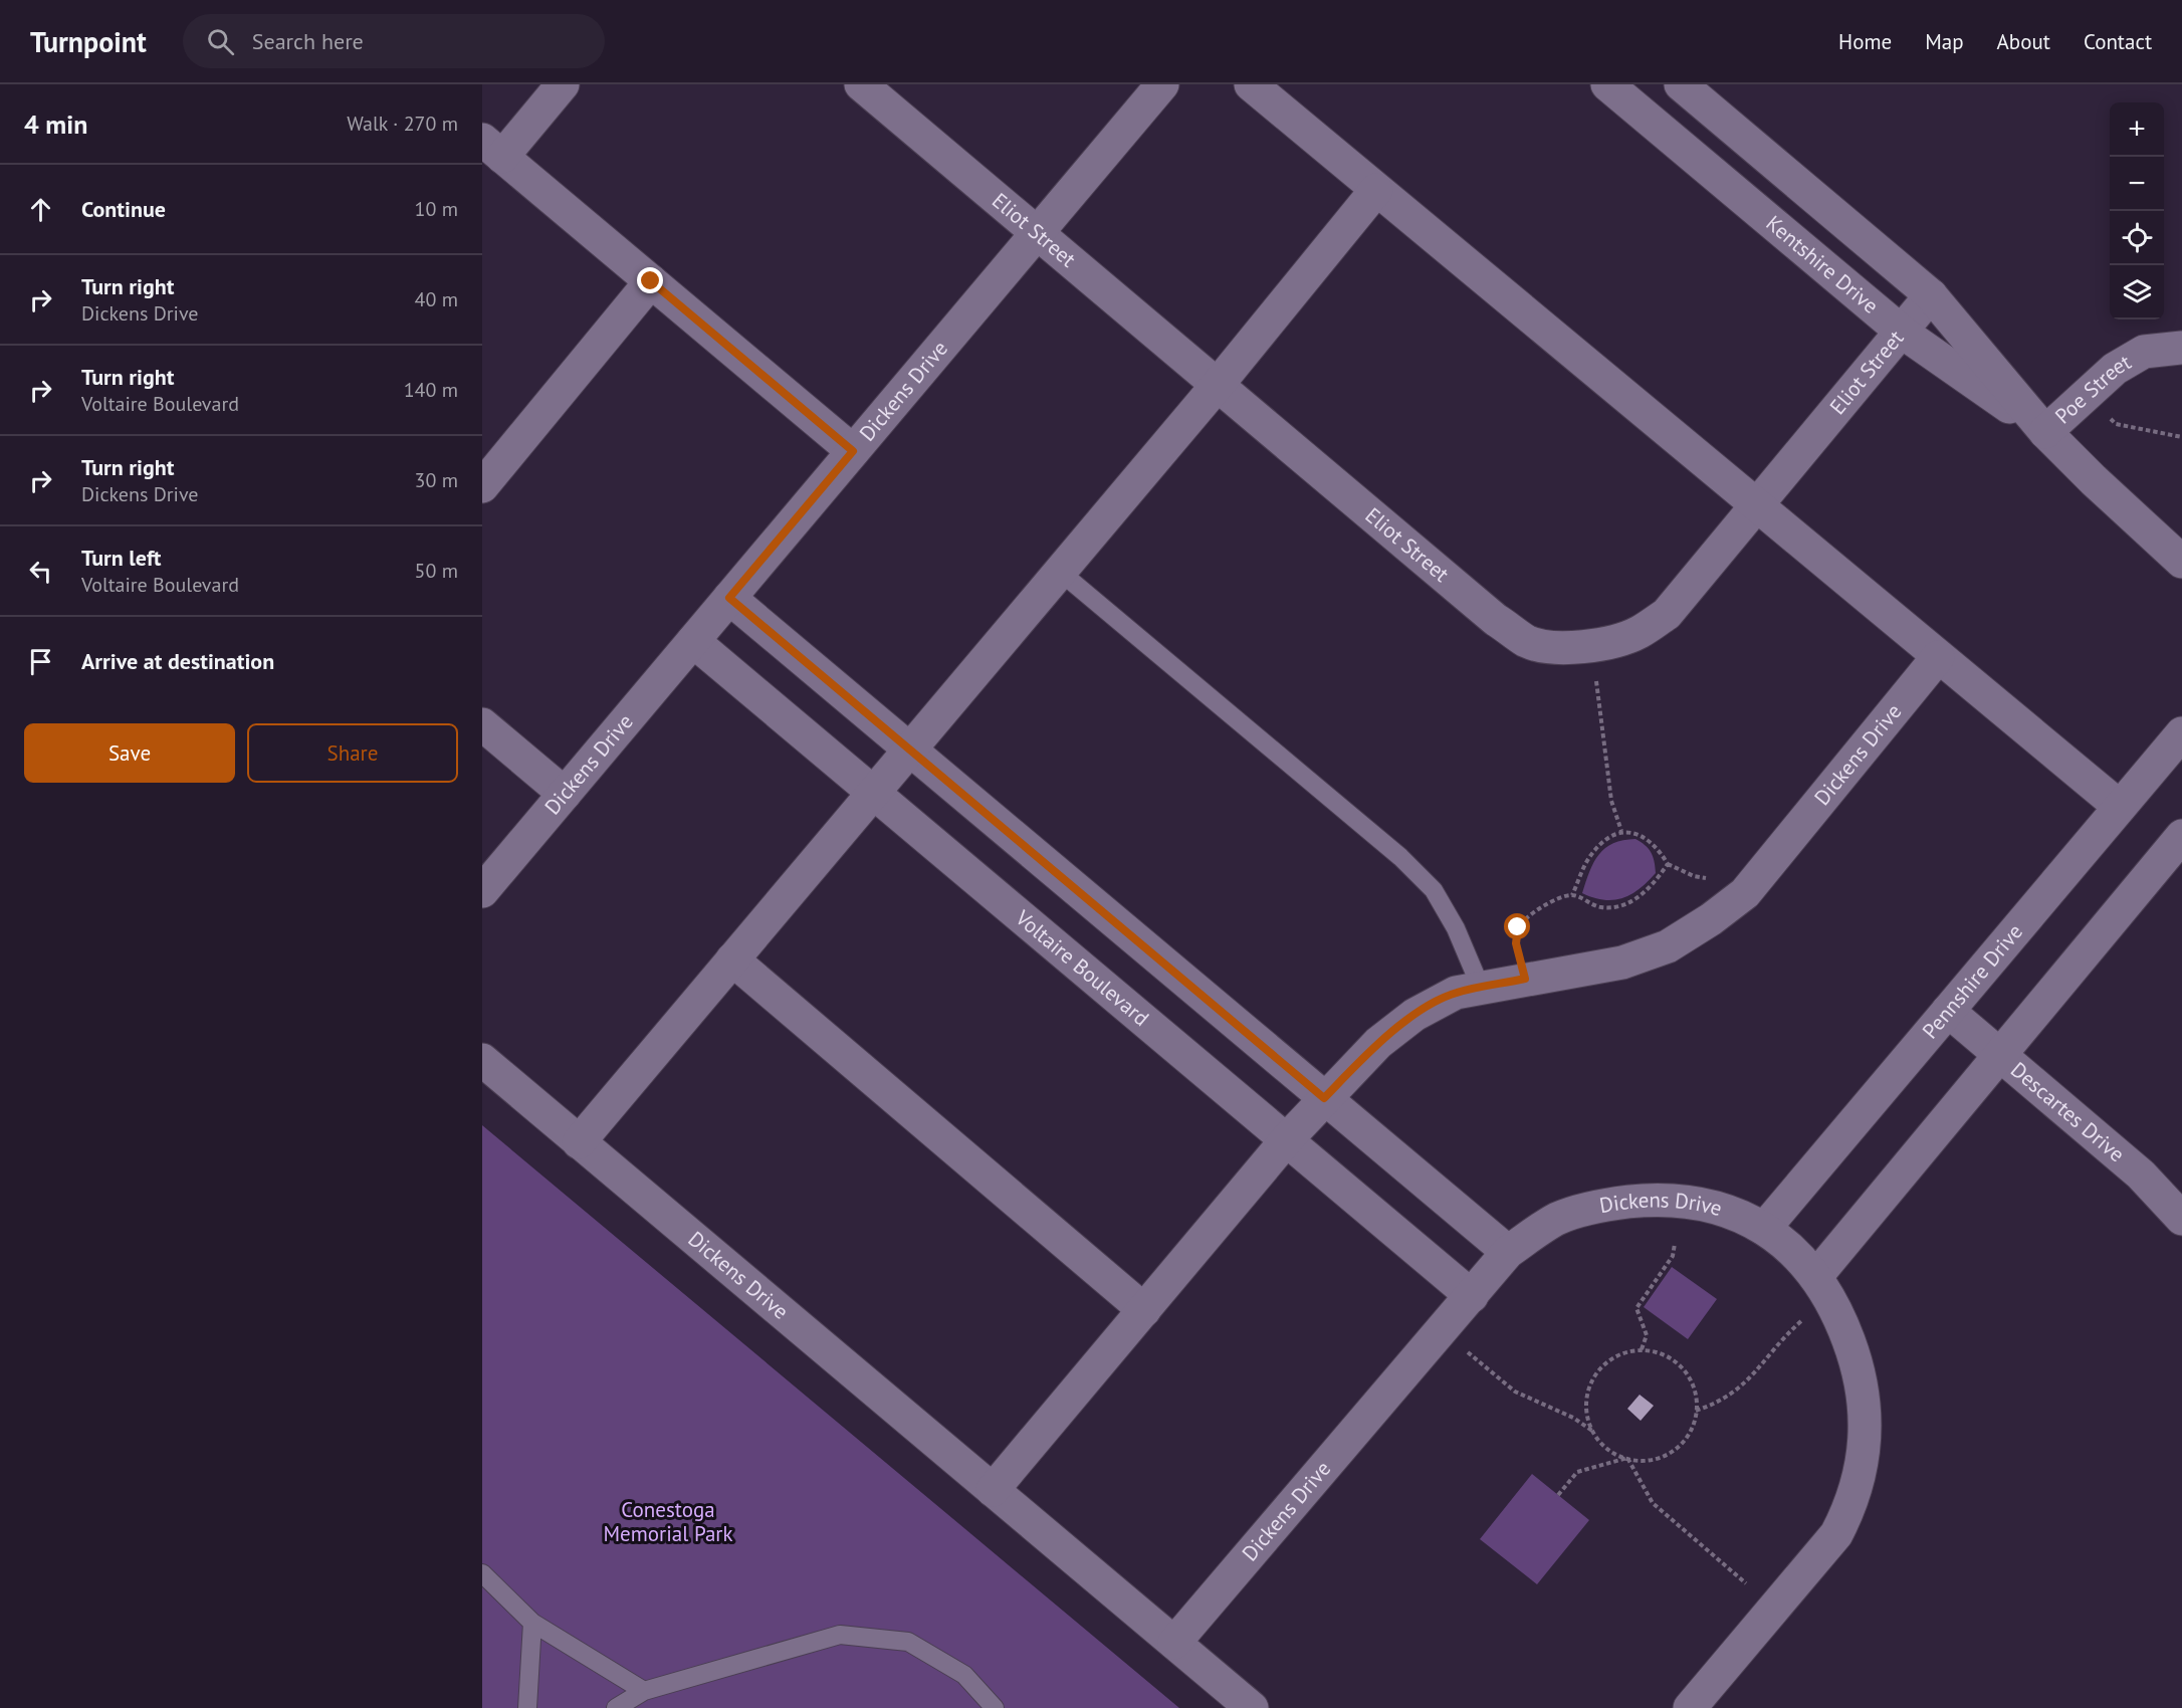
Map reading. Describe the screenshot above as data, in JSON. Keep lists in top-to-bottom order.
{
  "streets": {
    "street": [
      "Eliot Street",
      "Kentshire Drive",
      "Dickens Drive",
      "Poe Street",
      "Voltaire Boulevard",
      "Pennshire Drive",
      "Descartes Drive"
    ]
  },
  "crossings": [
    ["Eliot Street", "Kentshire Drive"],
    ["Eliot Street", "Dickens Drive"],
    ["Kentshire Drive", "Poe Street"],
    ["Dickens Drive", "Voltaire Boulevard"],
    ["Dickens Drive", "Pennshire Drive"],
    ["Pennshire Drive", "Descartes Drive"]
  ],
  "parks": ["Conestoga Memorial Park"],
  "page": {
    "header": "Turnpoint",
    "search": "Search here",
    "nav": [
      "Home",
      "Map",
      "About",
      "Contact"
    ],
    "heading": ["4 min", "Walk · 270 m"],
    "map_buttons": ["+", "−"],
    "list": [
      ["Continue", "10 m"],
      ["Turn right", "Dickens Drive", "40 m"],
      ["Turn right", "Voltaire Boulevard", "140 m"],
      ["Turn right", "Dickens Drive", "30 m"],
      ["Turn left", "Voltaire Boulevard", "50 m"],
      "Arrive at destination"
    ],
    "buttons": ["Save", "Share"]
  }
}
